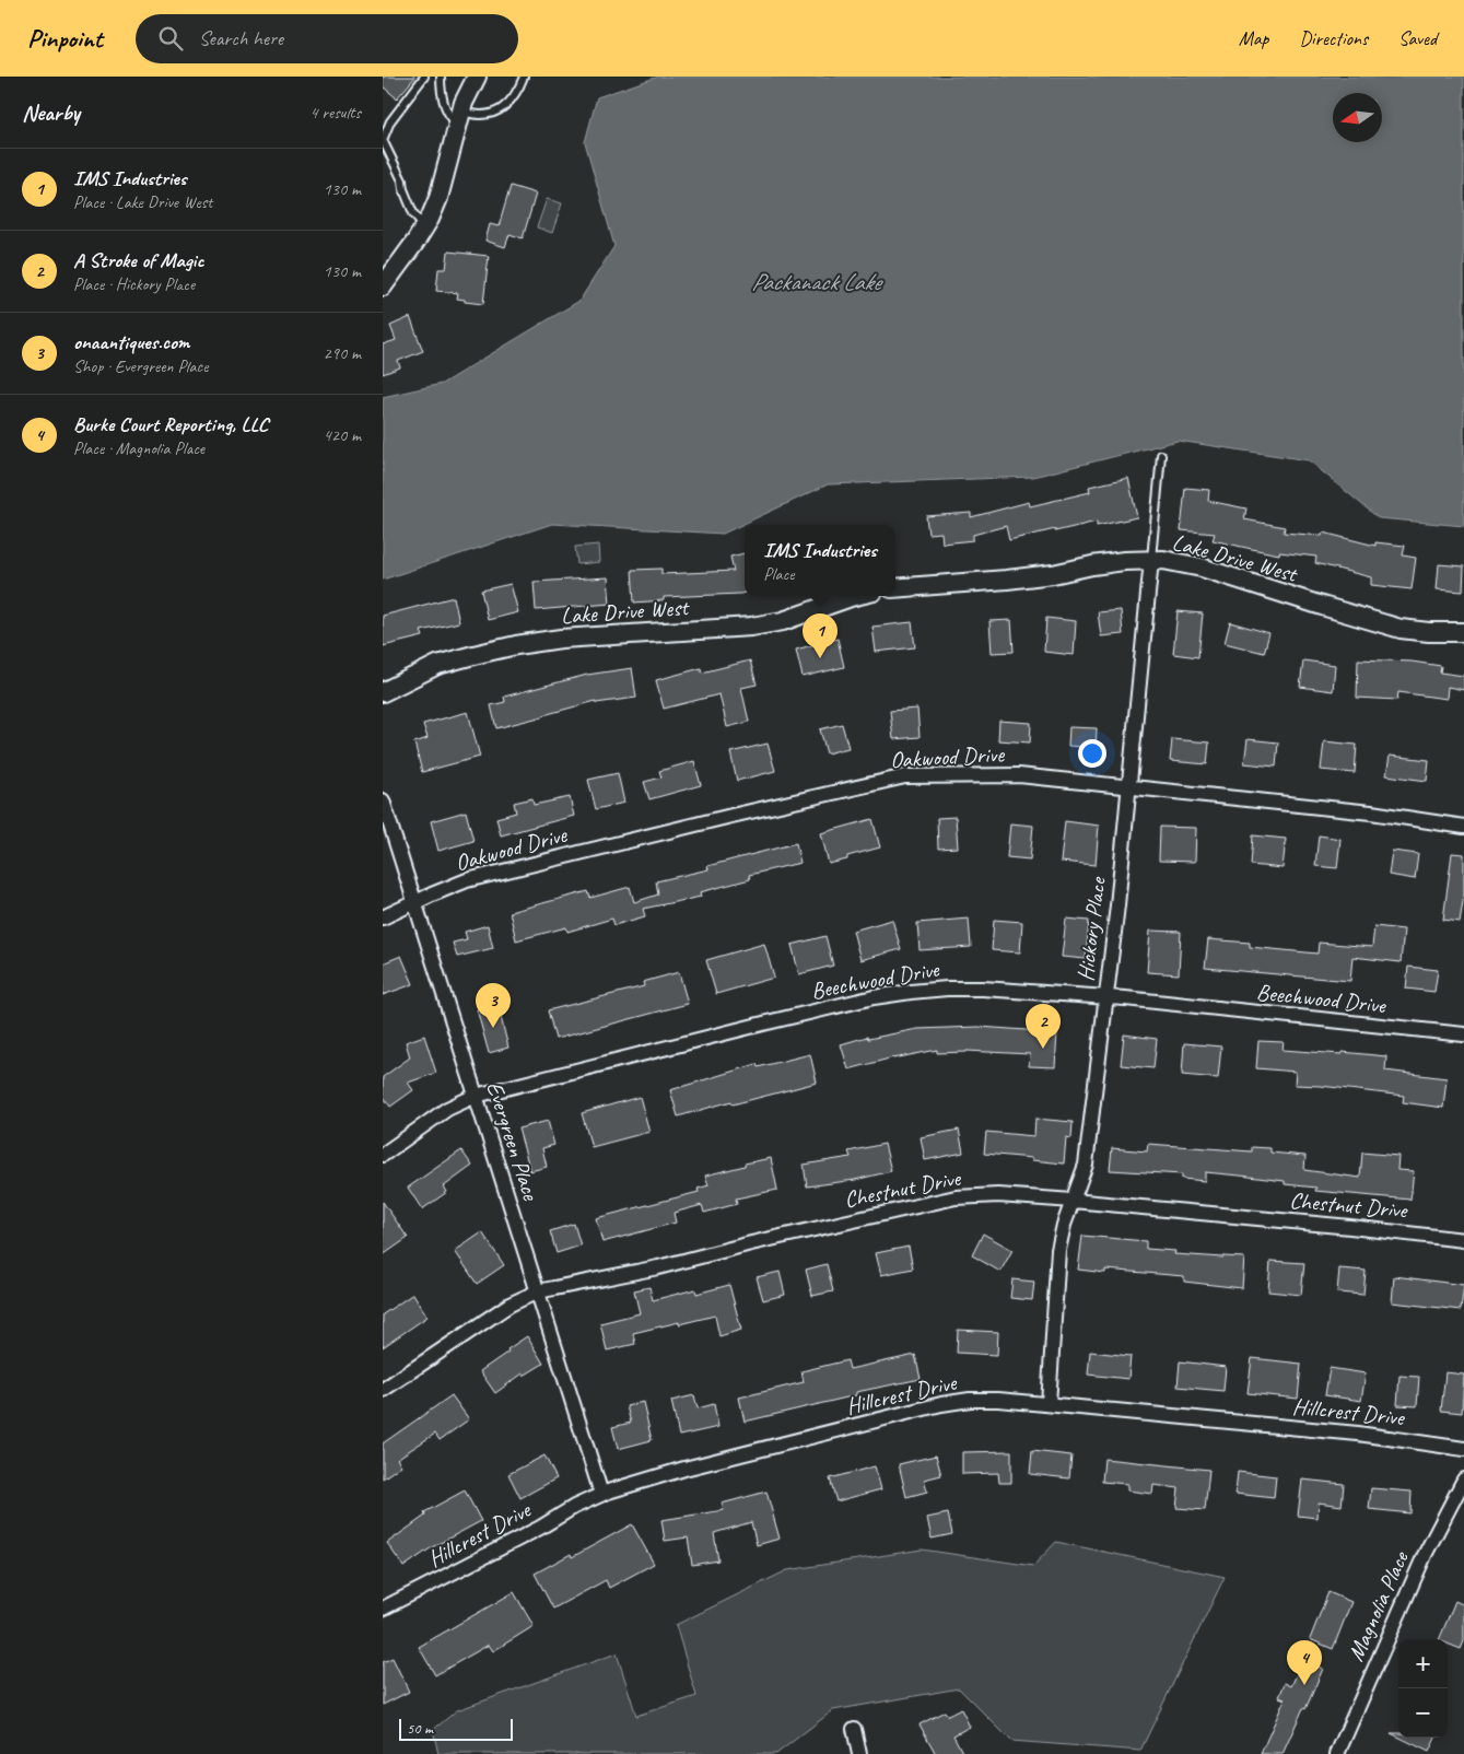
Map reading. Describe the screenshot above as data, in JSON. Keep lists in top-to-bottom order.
{
  "streets": {
    "street": [
      "Lake Drive West",
      "Oakwood Drive",
      "Hickory Place",
      "Beechwood Drive",
      "Evergreen Place",
      "Chestnut Drive",
      "Hillcrest Drive",
      "Magnolia Place"
    ]
  },
  "crossings": [
    ["Lake Drive West", "Hickory Place"],
    ["Oakwood Drive", "Hickory Place"],
    ["Oakwood Drive", "Evergreen Place"],
    ["Hickory Place", "Beechwood Drive"],
    ["Hickory Place", "Chestnut Drive"],
    ["Hickory Place", "Hillcrest Drive"],
    ["Beechwood Drive", "Evergreen Place"],
    ["Evergreen Place", "Chestnut Drive"],
    ["Evergreen Place", "Hillcrest Drive"]
  ],
  "water": ["Packanack Lake"],
  "scale_bar": "50 m",
  "north": "left",
  "page": {
    "header": "Pinpoint",
    "search": "Search here",
    "nav": ["Map", "Directions", "Saved"],
    "heading": ["Nearby", "4 results"],
    "list": [
      {
        "mark": "1",
        "name": "IMS Industries",
        "note": "Place · Lake Drive West",
        "value": "130 m"
      },
      {
        "mark": "2",
        "name": "A Stroke of Magic",
        "note": "Place · Hickory Place",
        "value": "130 m"
      },
      {
        "mark": "3",
        "name": "onaantiques.com",
        "note": "Shop · Evergreen Place",
        "value": "290 m"
      },
      {
        "mark": "4",
        "name": "Burke Court Reporting, LLC",
        "note": "Place · Magnolia Place",
        "value": "420 m"
      }
    ],
    "popup": ["IMS Industries", "Place"],
    "pins": [
      "1",
      "3",
      "2",
      "4"
    ],
    "map_buttons": ["+", "−"],
    "scale": "50 m"
  }
}
